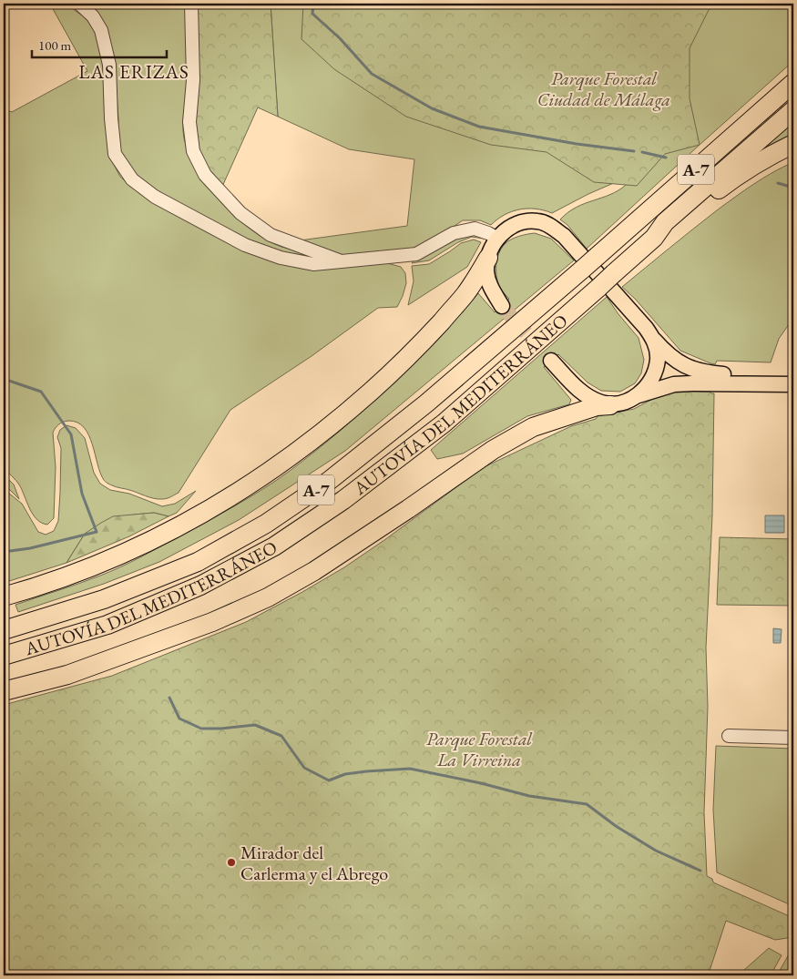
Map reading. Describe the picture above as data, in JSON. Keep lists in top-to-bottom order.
{
  "streets": {
    "highway": ["A-7", "AUTOVÍA DEL MEDITERRÁNEO"]
  },
  "districts": ["LAS ERIZAS"],
  "parks": ["Parque Forestal Ciudad de Málaga", "Parque Forestal La Virreina"],
  "places": ["Mirador del Carlerma y el Abrego"],
  "scale_bar": "100 m"
}
